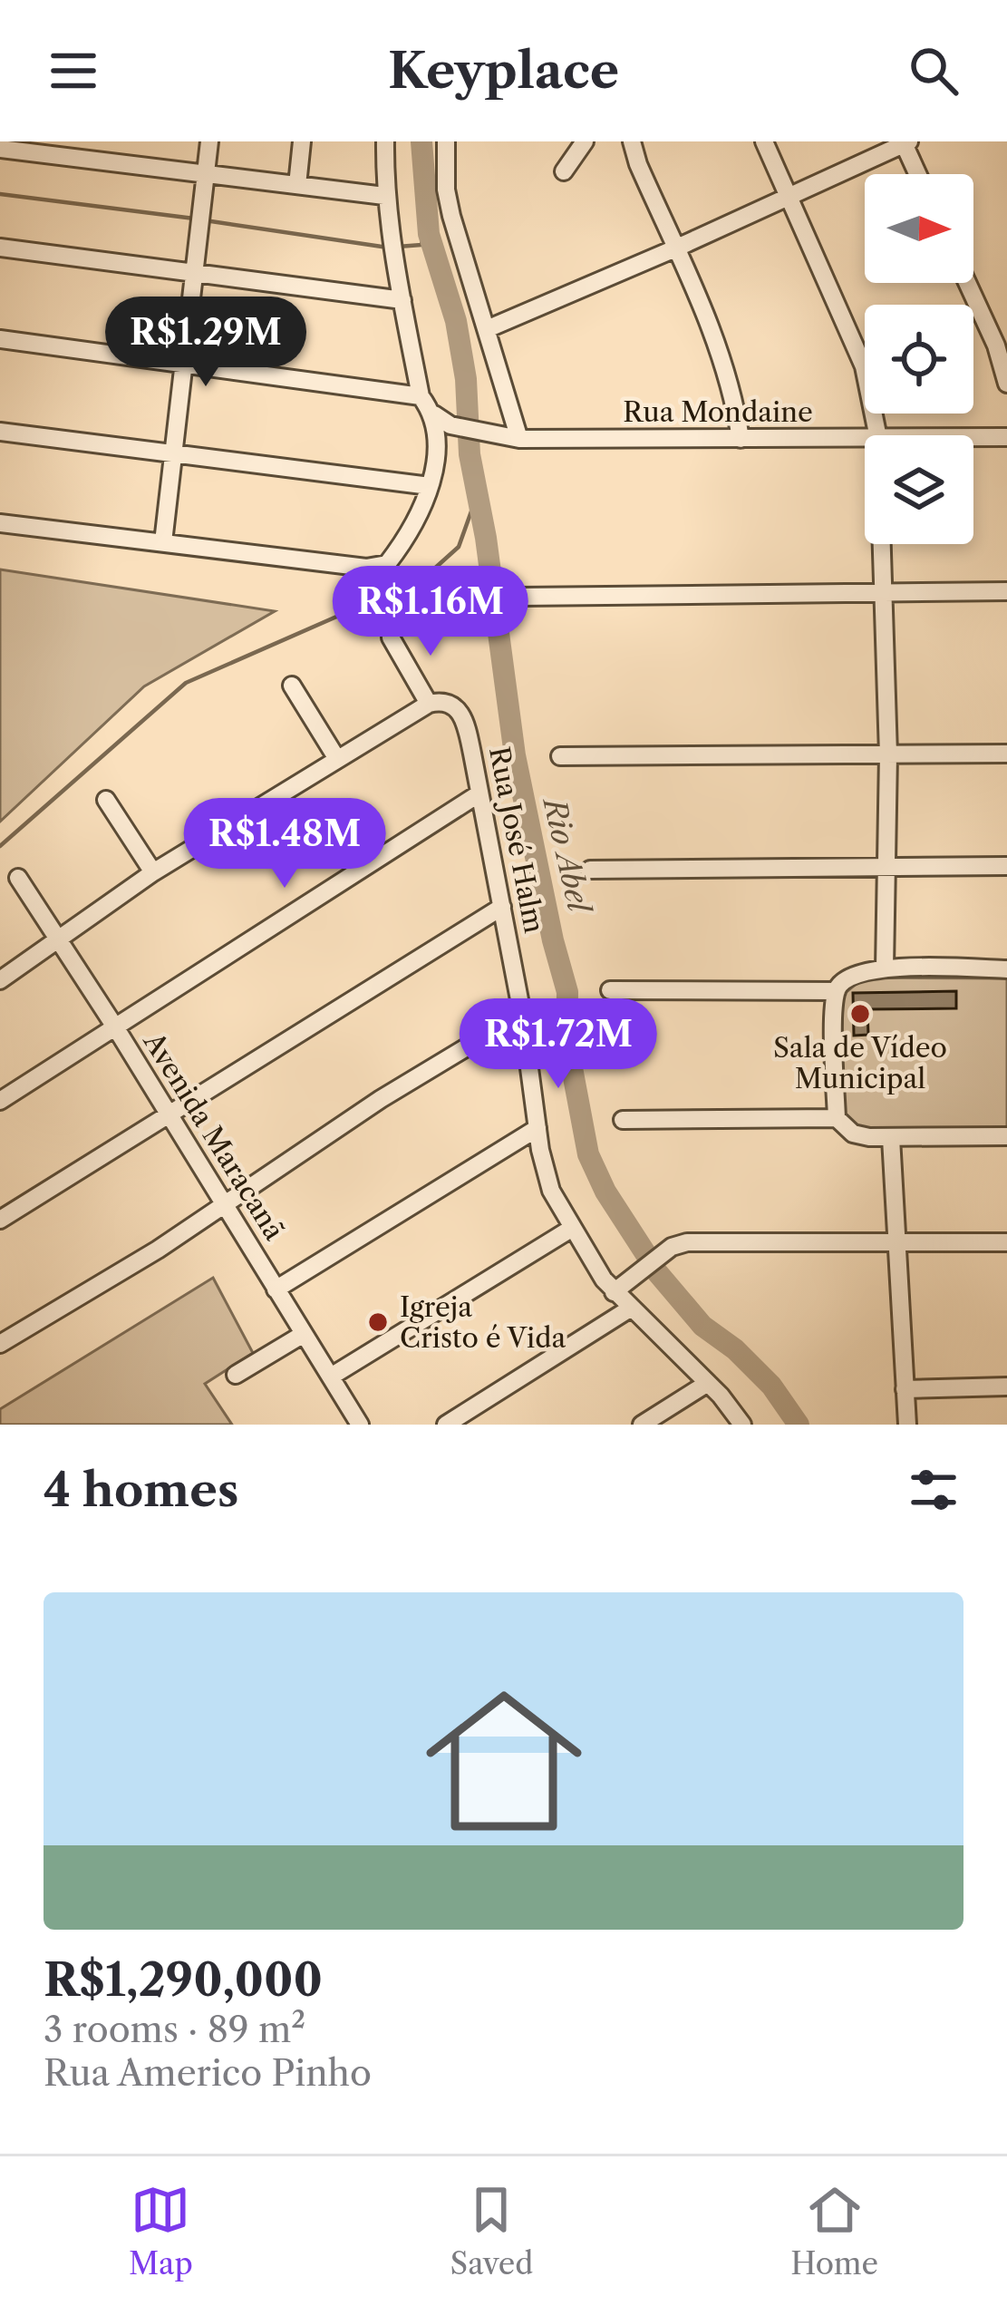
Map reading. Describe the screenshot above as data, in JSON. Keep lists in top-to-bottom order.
{
  "streets": {
    "street": ["Rua Mondaine", "Rua José Halm", "Avenida Maracanã"]
  },
  "water": ["Rio Abel"],
  "places": ["Sala de Vídeo Municipal", "Igreja Cristo é Vida"],
  "north": "right",
  "page": {
    "header": "Keyplace",
    "price": [
      "R$1.29M",
      "R$1.16M",
      "R$1.48M",
      "R$1.72M"
    ],
    "heading": "4 homes",
    "list": [
      {
        "name": "R$1,290,000",
        "note": "3 rooms · 89 m² · Rua Americo Pinho"
      }
    ],
    "tabs": ["Map", "Saved", "Home"]
  }
}
